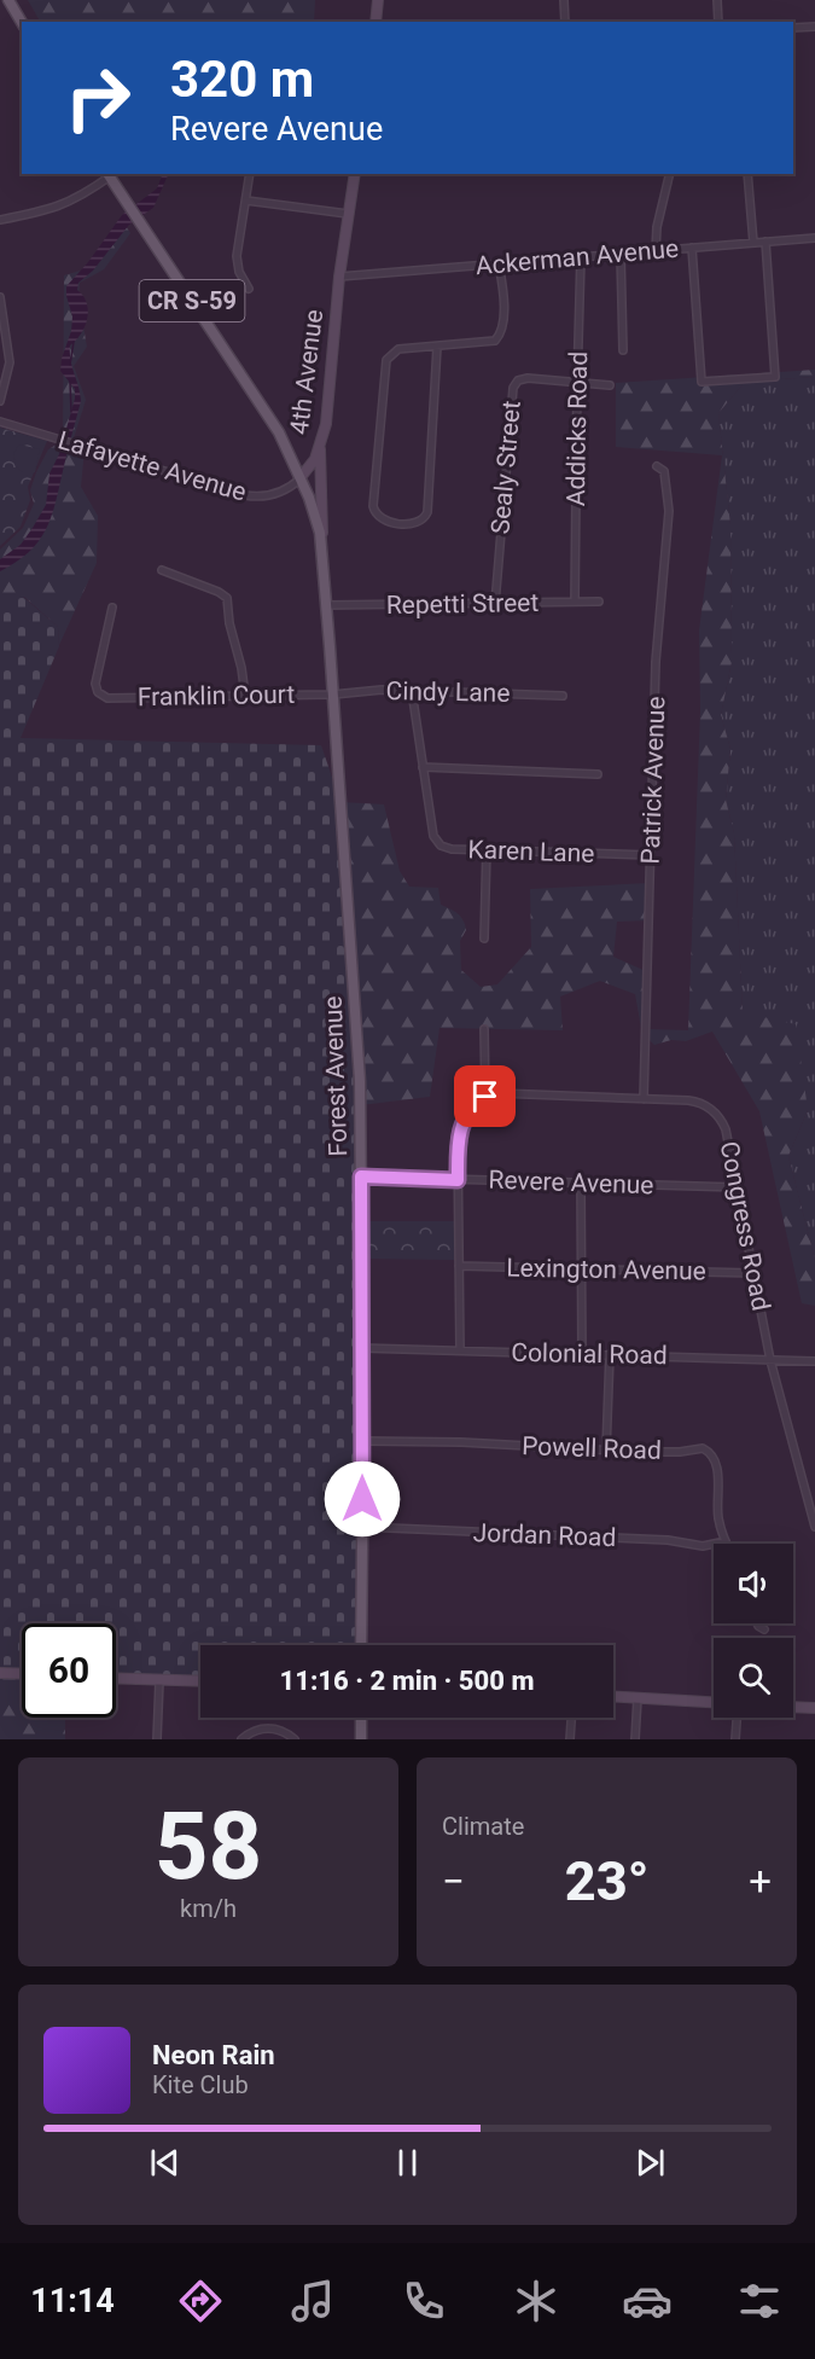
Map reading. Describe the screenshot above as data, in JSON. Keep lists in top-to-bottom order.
{
  "streets": {
    "main road": ["CR S-59", "4th Avenue", "Forest Avenue"],
    "street": [
      "Ackerman Avenue",
      "Addicks Road",
      "Lafayette Avenue",
      "Sealy Street",
      "Repetti Street",
      "Cindy Lane",
      "Franklin Court",
      "Patrick Avenue",
      "Karen Lane",
      "Revere Avenue",
      "Congress Road",
      "Lexington Avenue",
      "Colonial Road",
      "Powell Road",
      "Jordan Road"
    ]
  },
  "crossings": [
    ["Ackerman Avenue", "4th Avenue"],
    ["Ackerman Avenue", "Addicks Road"],
    ["CR S-59", "4th Avenue"],
    ["CR S-59", "Lafayette Avenue"],
    ["4th Avenue", "Lafayette Avenue"],
    ["Addicks Road", "Sealy Street"],
    ["Addicks Road", "Repetti Street"],
    ["Sealy Street", "Repetti Street"],
    ["Cindy Lane", "Franklin Court"],
    ["Cindy Lane", "Karen Lane"],
    ["Cindy Lane", "Forest Avenue"],
    ["Franklin Court", "Forest Avenue"],
    ["Patrick Avenue", "Karen Lane"],
    ["Patrick Avenue", "Congress Road"],
    ["Forest Avenue", "Revere Avenue"],
    ["Forest Avenue", "Colonial Road"],
    ["Forest Avenue", "Powell Road"],
    ["Forest Avenue", "Jordan Road"],
    ["Revere Avenue", "Congress Road"],
    ["Congress Road", "Lexington Avenue"],
    ["Congress Road", "Colonial Road"],
    ["Powell Road", "Jordan Road"]
  ],
  "page": {
    "turn": ["320 m", "Revere Avenue"],
    "limit": "60",
    "trip": "11:16 · 2 min · 500 m",
    "tile": [
      ["58", "km/h"],
      "Climate"
    ],
    "heat": ["−", "23°", "+"],
    "song": ["Neon Rain", "Kite Club"],
    "tabs": "11:14"
  }
}
